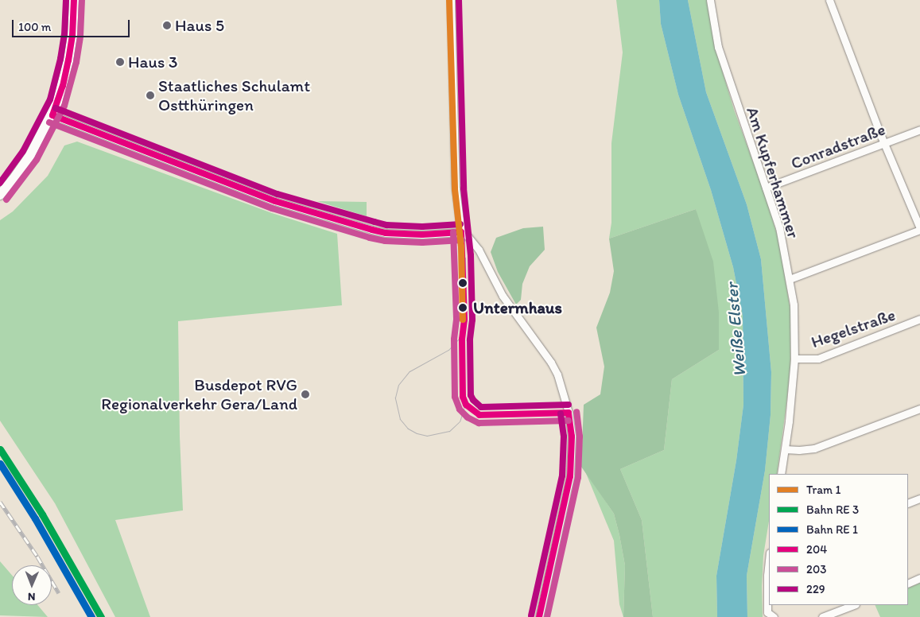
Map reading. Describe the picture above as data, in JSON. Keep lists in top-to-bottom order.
{
  "streets": {
    "street": ["Conradstraße", "Am Kupferhammer", "Hegelstraße"]
  },
  "crossings": [
    ["Conradstraße", "Am Kupferhammer"],
    ["Am Kupferhammer", "Hegelstraße"]
  ],
  "water": ["Weiße Elster"],
  "places": [
    "Haus 5",
    "Haus 3",
    "Staatliches Schulamt Ostthüringen",
    "Untermhaus",
    "Busdepot RVG Regionalverkehr Gera/Land"
  ],
  "lines": [
    "tram line 1",
    "transit line 204",
    "transit line 203",
    "transit line 229"
  ],
  "legend": [
    "Tram 1",
    "Bahn RE 3",
    "Bahn RE 1",
    "204",
    "203",
    "229"
  ],
  "scale_bar": "100 m",
  "north": "bottom"
}
